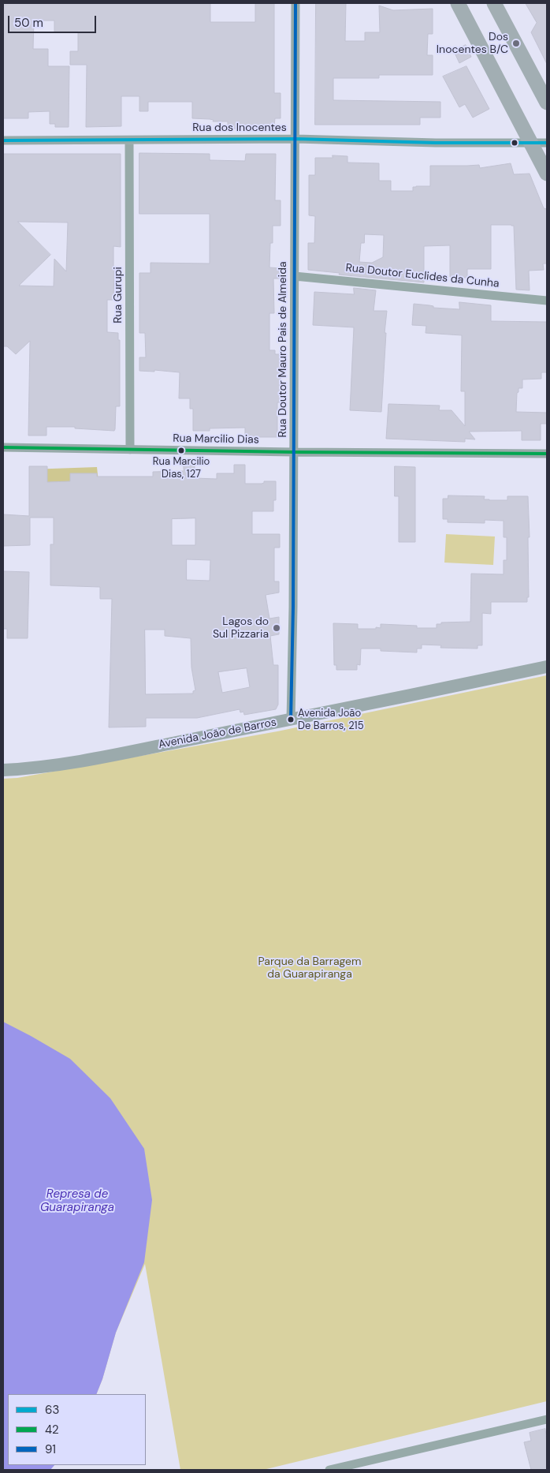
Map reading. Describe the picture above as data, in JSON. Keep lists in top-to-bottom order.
{
  "streets": {
    "street": [
      "Rua dos Inocentes",
      "Rua Doutor Euclides da Cunha",
      "Rua Gurupi",
      "Rua Doutor Mauro Pais de Almeida",
      "Rua Marcilio Dias",
      "Avenida João de Barros"
    ]
  },
  "crossings": [
    ["Rua dos Inocentes", "Rua Gurupi"],
    ["Rua dos Inocentes", "Rua Doutor Mauro Pais de Almeida"],
    ["Rua Doutor Euclides da Cunha", "Rua Doutor Mauro Pais de Almeida"],
    ["Rua Gurupi", "Rua Marcilio Dias"],
    ["Rua Doutor Mauro Pais de Almeida", "Rua Marcilio Dias"],
    ["Rua Doutor Mauro Pais de Almeida", "Avenida João de Barros"]
  ],
  "water": ["Represa de Guarapiranga"],
  "parks": ["Parque da Barragem da Guarapiranga"],
  "places": [
    "Dos Inocentes B/C",
    "Rua Marcilio Dias, 127",
    "Lagos do Sul Pizzaria",
    "Avenida João De Barros, 215"
  ],
  "lines": ["transit line 91", "transit line 63", "transit line 42"],
  "legend": ["63", "42", "91"],
  "scale_bar": "50 m"
}
